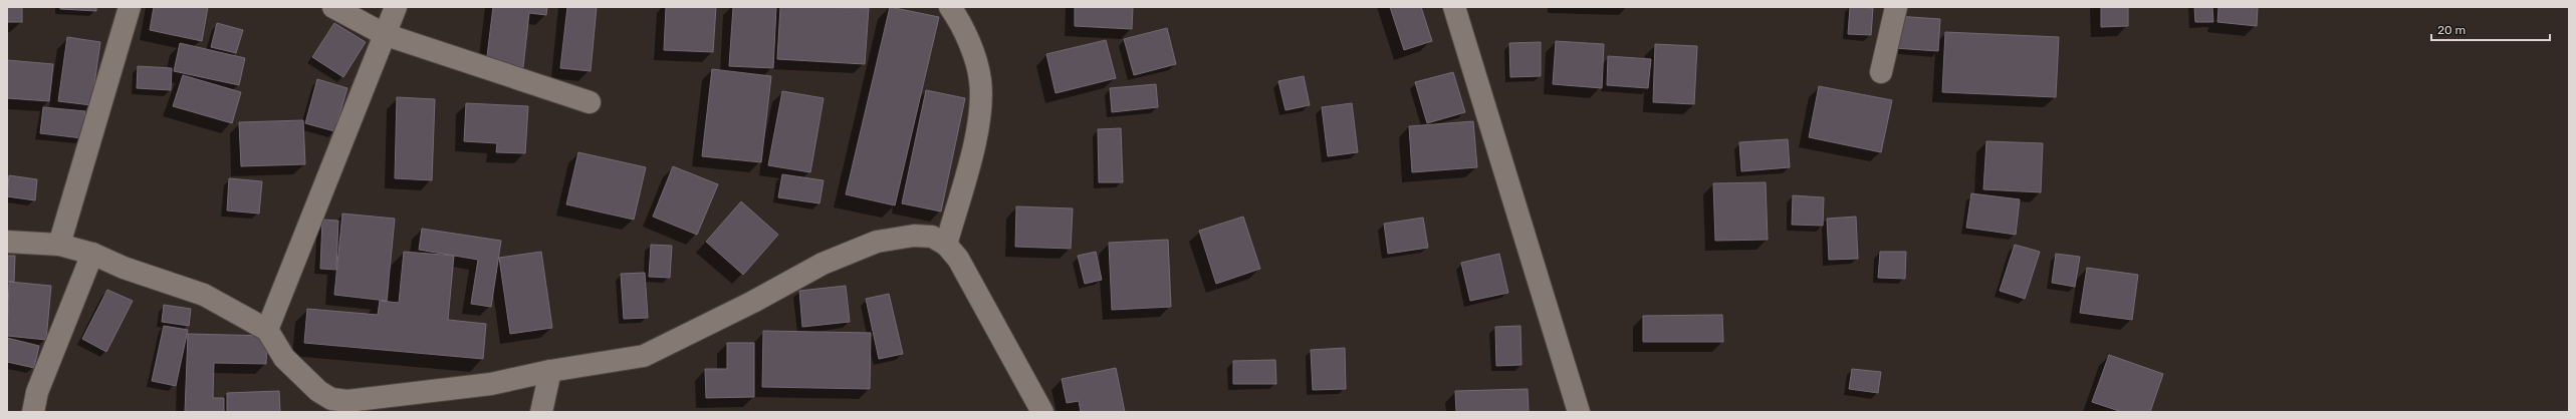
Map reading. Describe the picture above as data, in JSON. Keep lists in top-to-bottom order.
{
  "scale_bar": "20 m"
}
